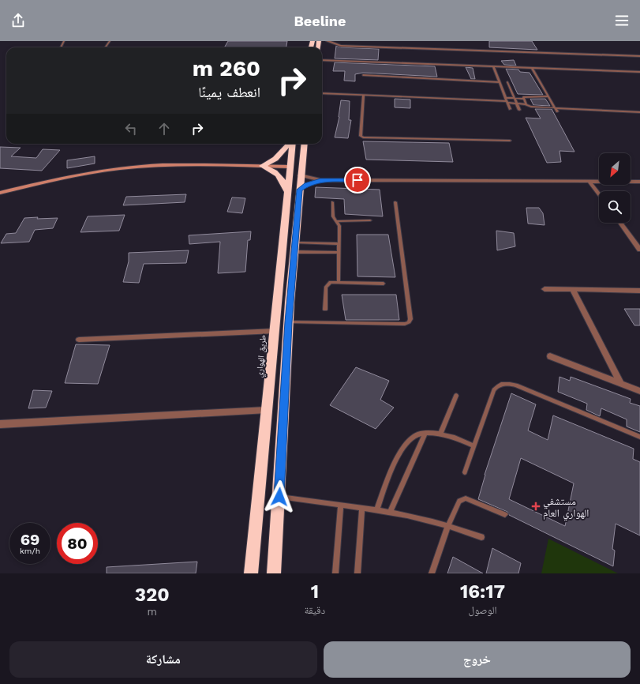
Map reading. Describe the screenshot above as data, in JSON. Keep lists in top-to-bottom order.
{
  "streets": {
    "highway": ["طريق الهواري"]
  },
  "places": {
    "health": ["مستشفي الهواري العام"]
  },
  "north": "bottom left",
  "page": {
    "header": "Beeline",
    "turn": ["260 m", "انعطف يمينًا"],
    "speed": "69 km/h",
    "limit": "80",
    "eta": [
      "16:17",
      "الوصول",
      "1",
      "دقيقة",
      "320",
      "m"
    ],
    "buttons": ["خروج", "مشاركة"]
  }
}
